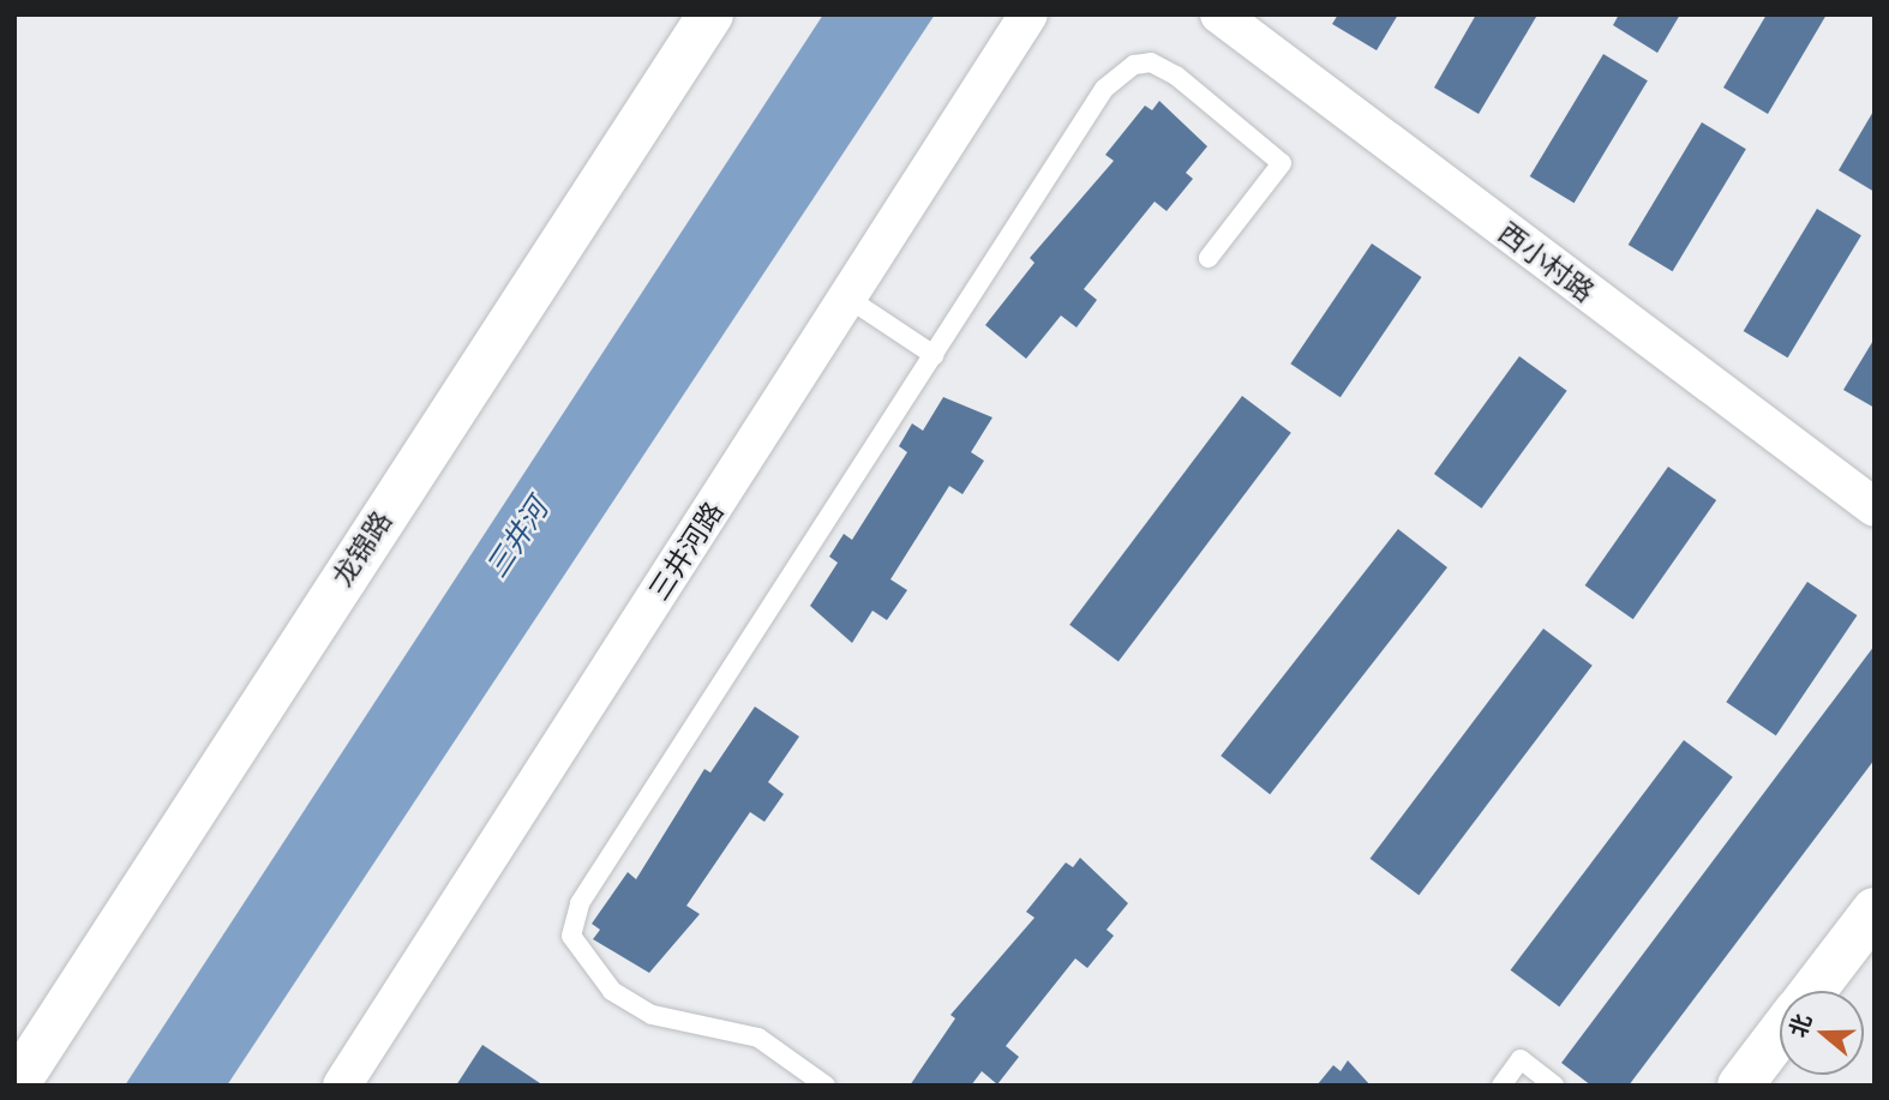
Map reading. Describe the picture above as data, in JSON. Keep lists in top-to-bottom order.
{
  "streets": {
    "main road": ["龙锦路"],
    "street": ["西小村路", "三井河路"]
  },
  "water": ["三井河"],
  "north": "left"
}
